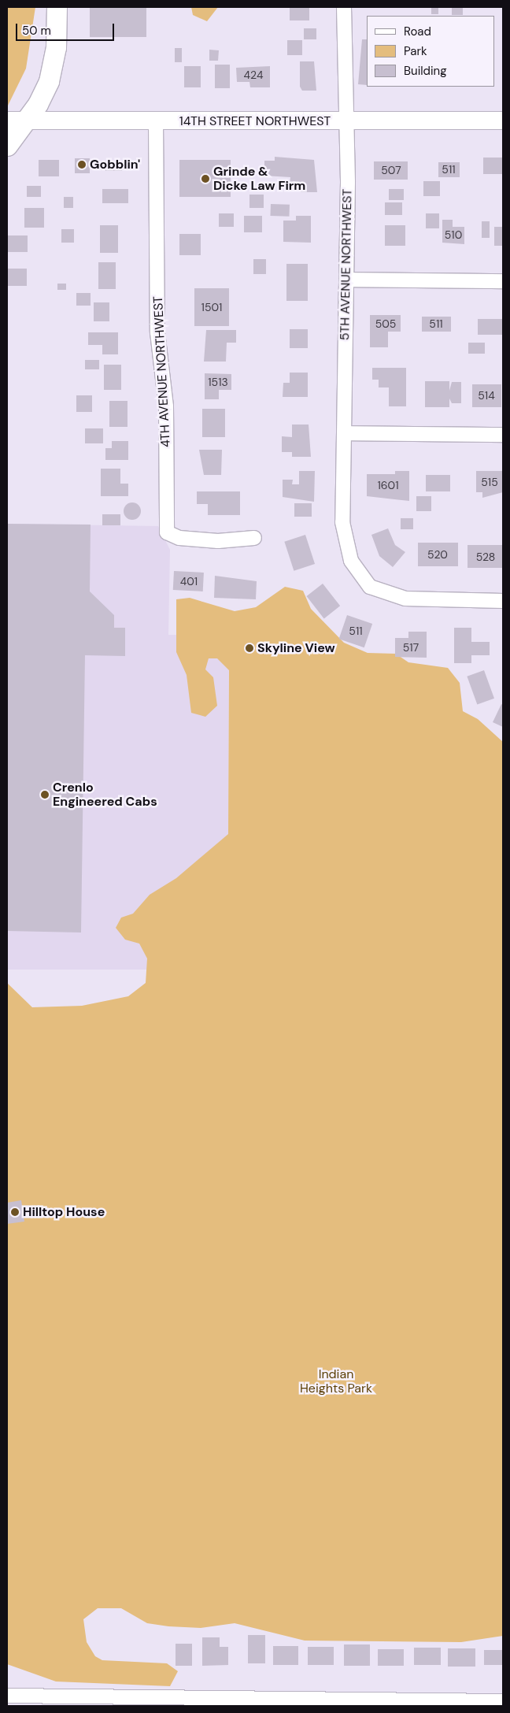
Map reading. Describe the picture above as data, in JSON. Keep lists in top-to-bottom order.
{
  "streets": {
    "street": ["14TH STREET NORTHWEST", "5TH AVENUE NORTHWEST", "4TH AVENUE NORTHWEST"]
  },
  "crossings": [
    ["14TH STREET NORTHWEST", "5TH AVENUE NORTHWEST"],
    ["14TH STREET NORTHWEST", "4TH AVENUE NORTHWEST"]
  ],
  "parks": ["Indian Heights Park"],
  "places": [
    "Gobblin'",
    "Grinde & Dicke Law Firm",
    "Skyline View",
    "Crenlo Engineered Cabs",
    "Hilltop House"
  ],
  "house_numbers": [
    "424",
    "511",
    "507",
    "510",
    "1501",
    "505",
    "511",
    "1513",
    "514",
    "515",
    "1601",
    "520",
    "528",
    "401",
    "511",
    "517"
  ],
  "legend": ["Road", "Park", "Building"],
  "scale_bar": "50 m"
}
